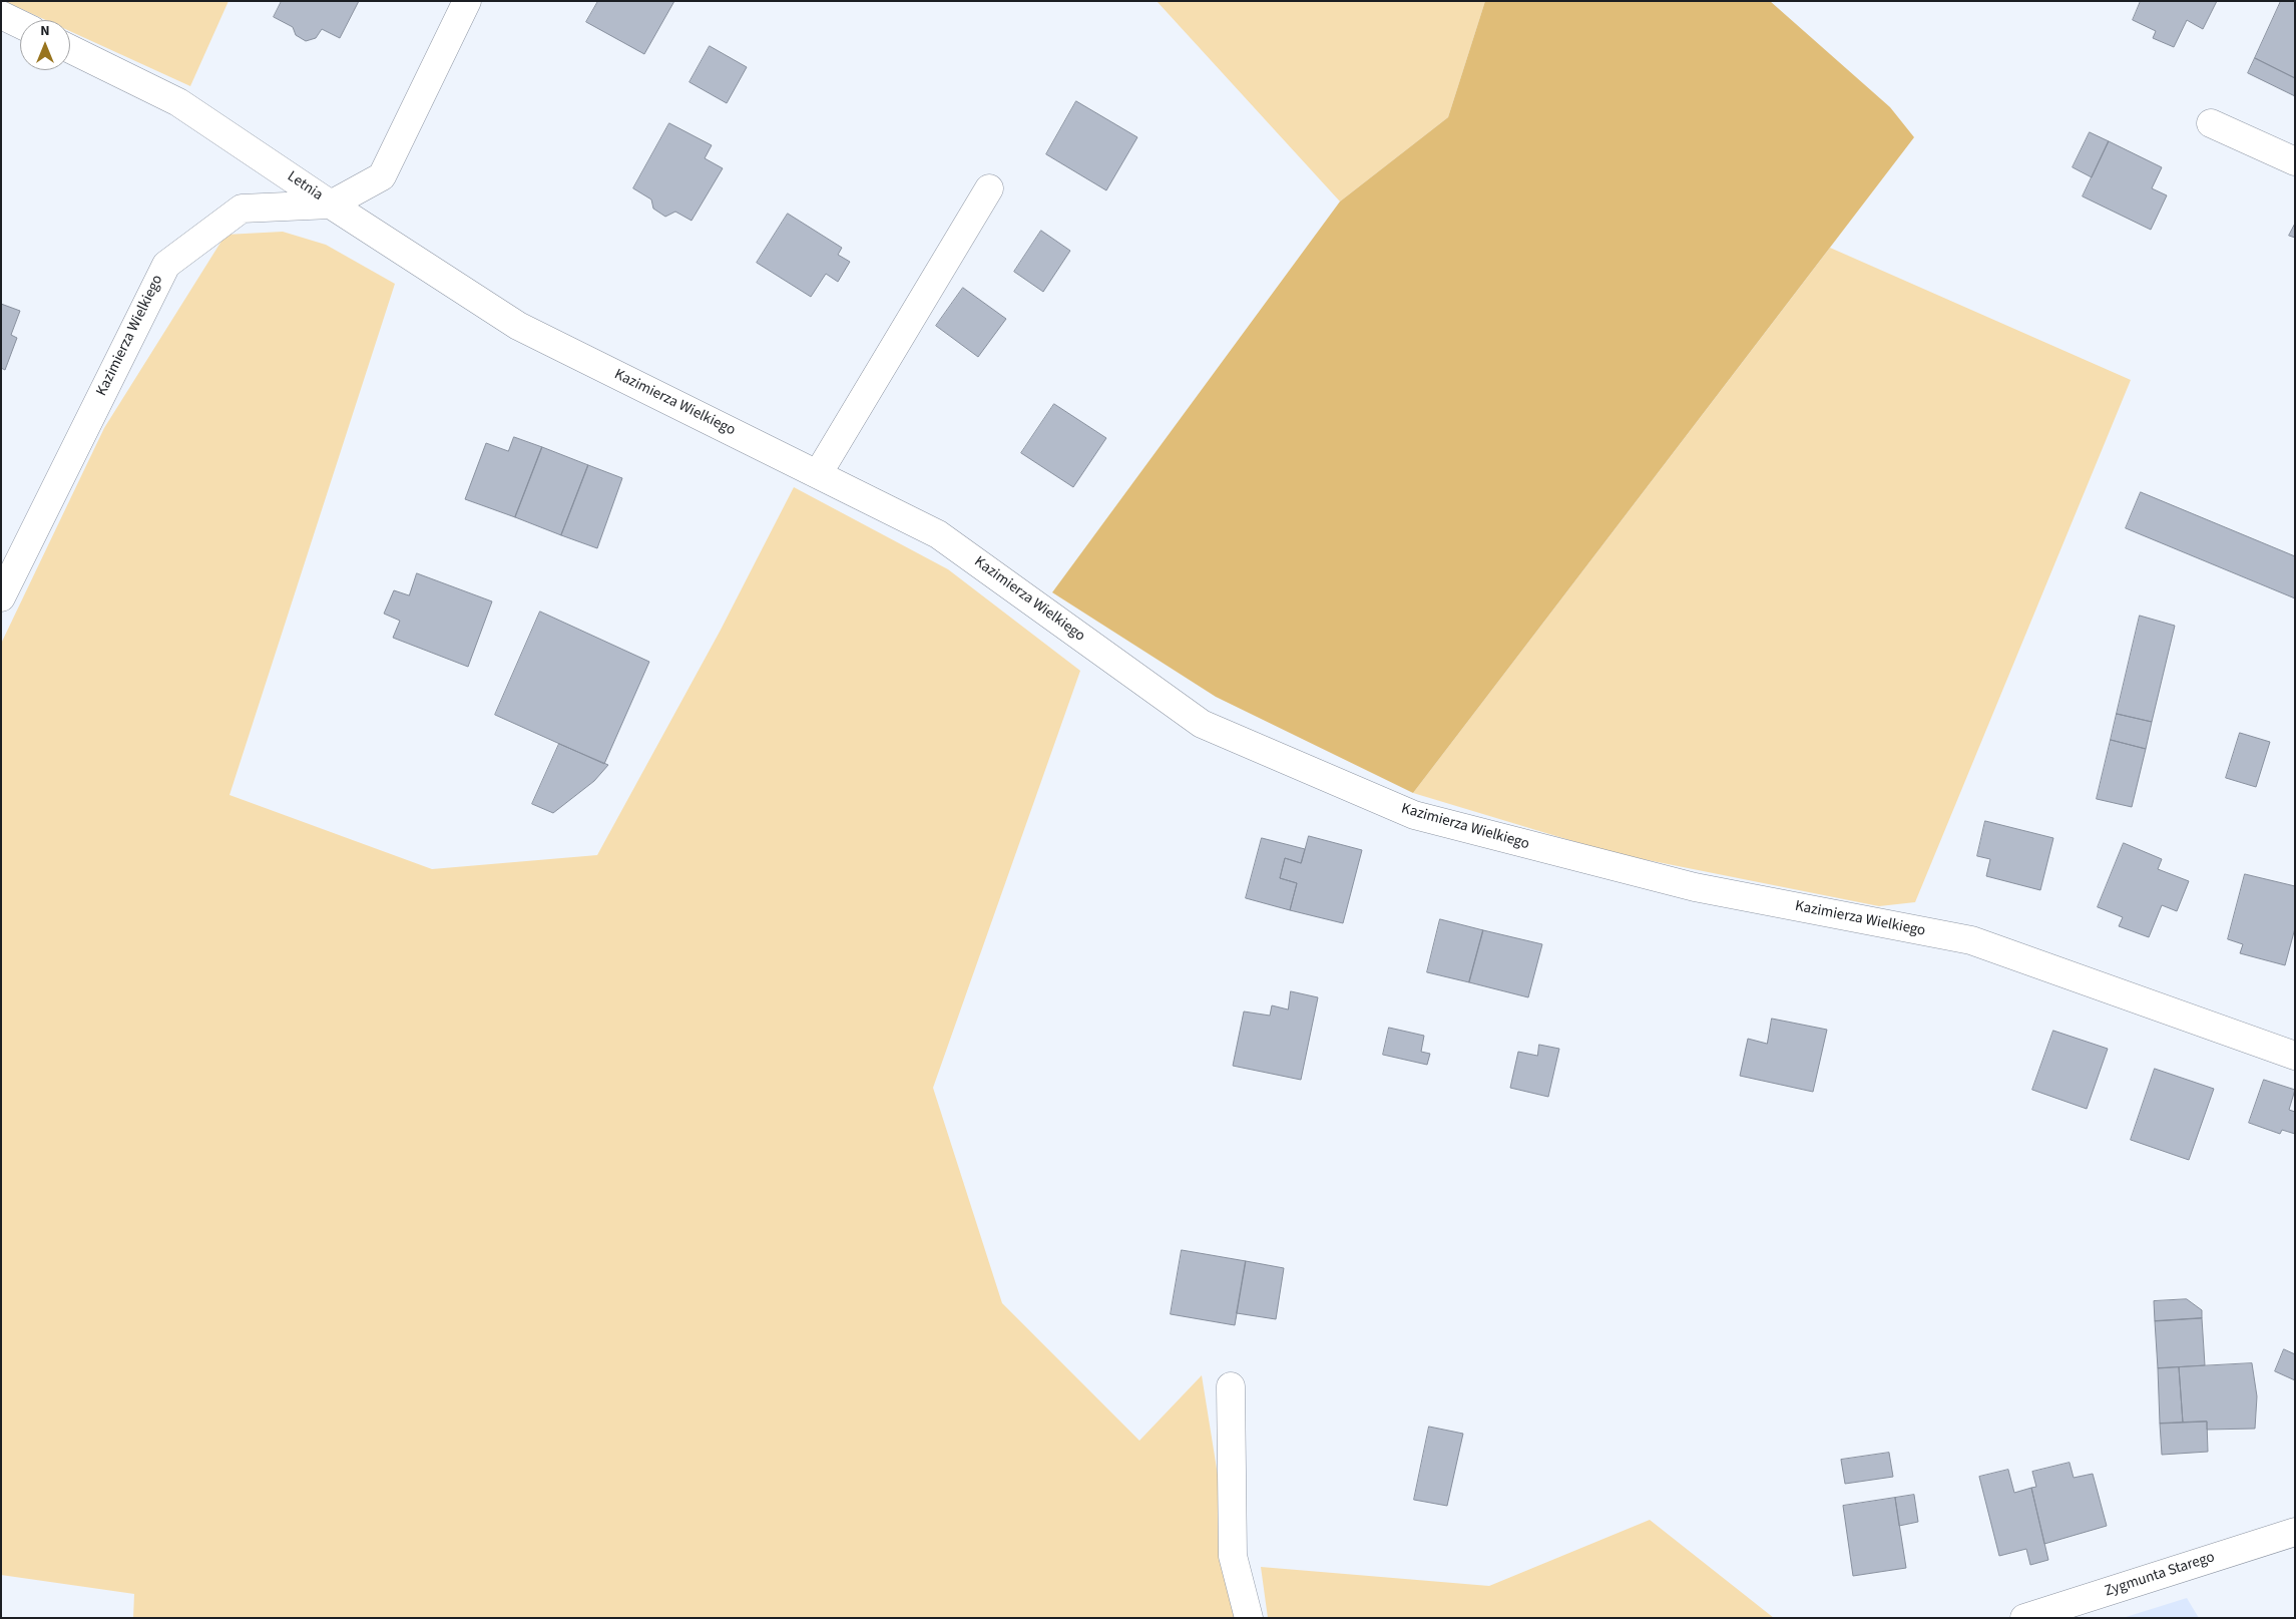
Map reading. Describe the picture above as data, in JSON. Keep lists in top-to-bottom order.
{
  "streets": {
    "street": ["Letnia", "Kazimierza Wielkiego", "Zygmunta Starego"]
  },
  "crossings": [
    ["Letnia", "Kazimierza Wielkiego"]
  ],
  "north": "top"
}
